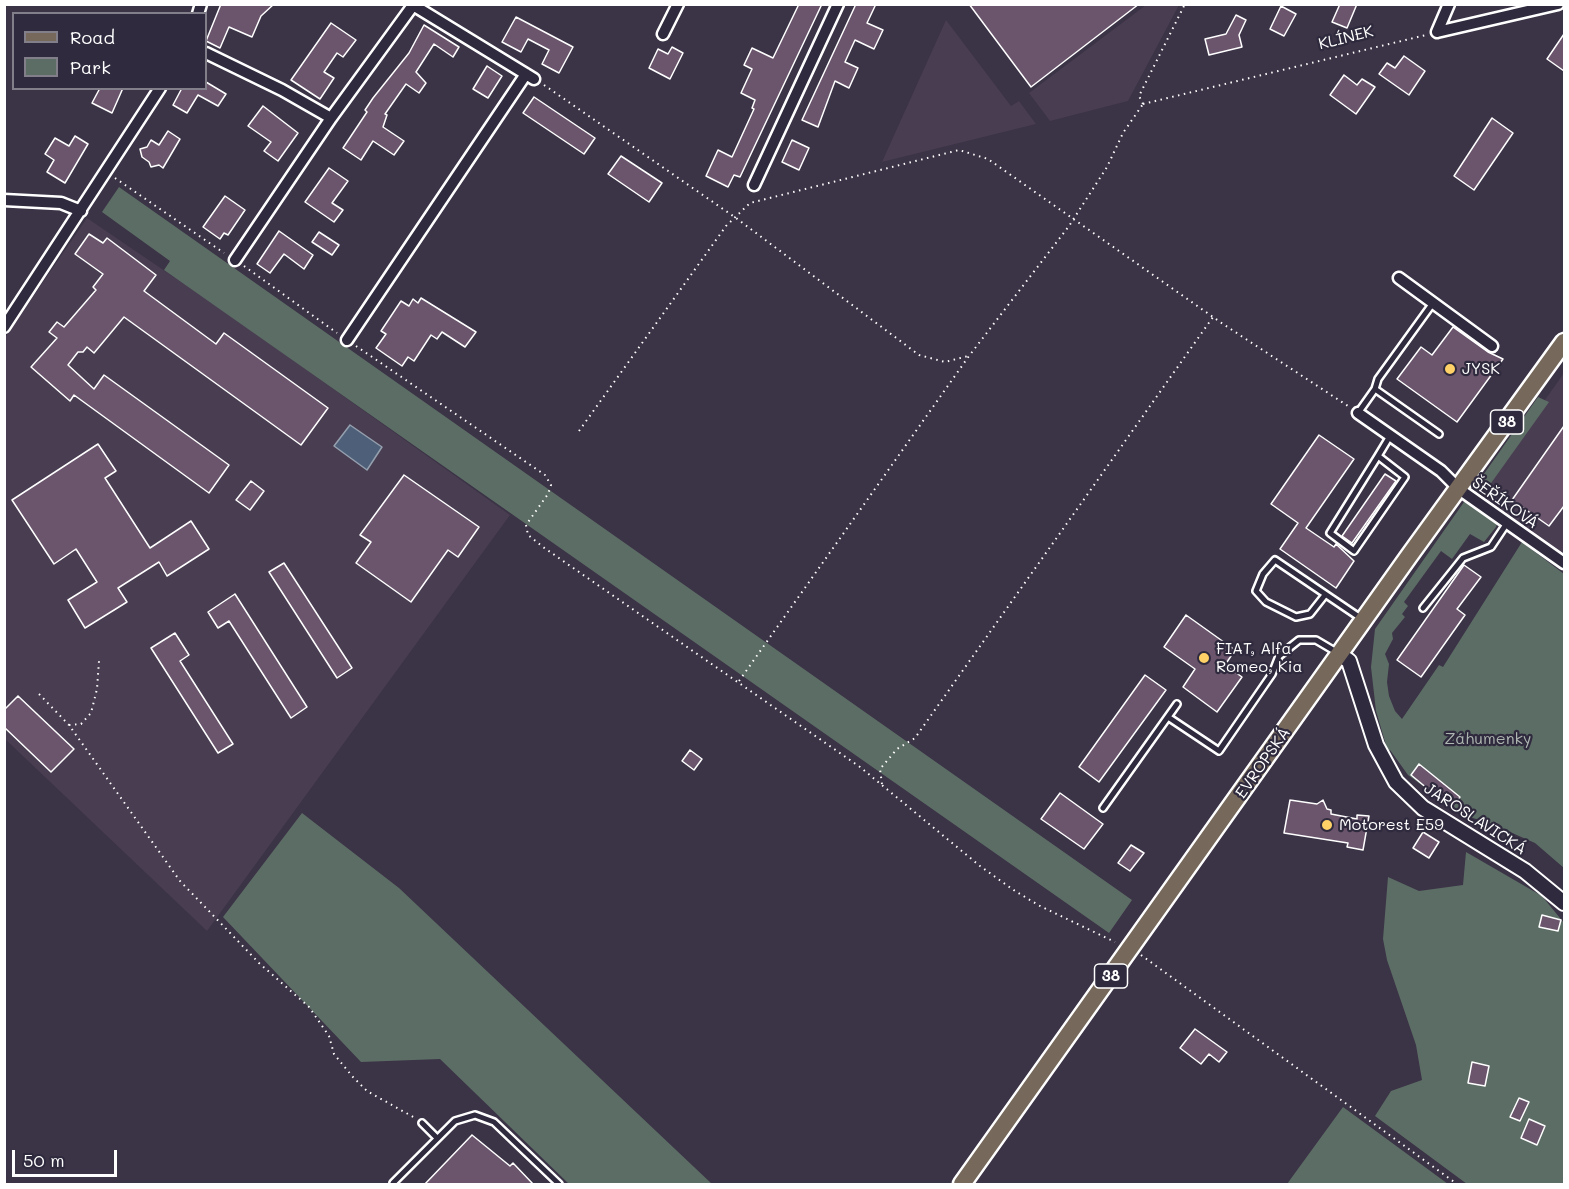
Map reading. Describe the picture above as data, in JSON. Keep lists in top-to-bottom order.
{
  "streets": {
    "main road": ["38", "EVROPSKÁ"],
    "street": ["ŠEŘÍKOVÁ", "JAROSLAVICKÁ"],
    "path": ["KLÍNEK"]
  },
  "crossings": [
    ["ŠEŘÍKOVÁ", "EVROPSKÁ"],
    ["EVROPSKÁ", "JAROSLAVICKÁ"]
  ],
  "parks": ["Záhumenky"],
  "places": ["JYSK", "FIAT, Alfa Romeo, Kia", "Motorest E59"],
  "legend": ["Road", "Park"],
  "scale_bar": "50 m"
}
